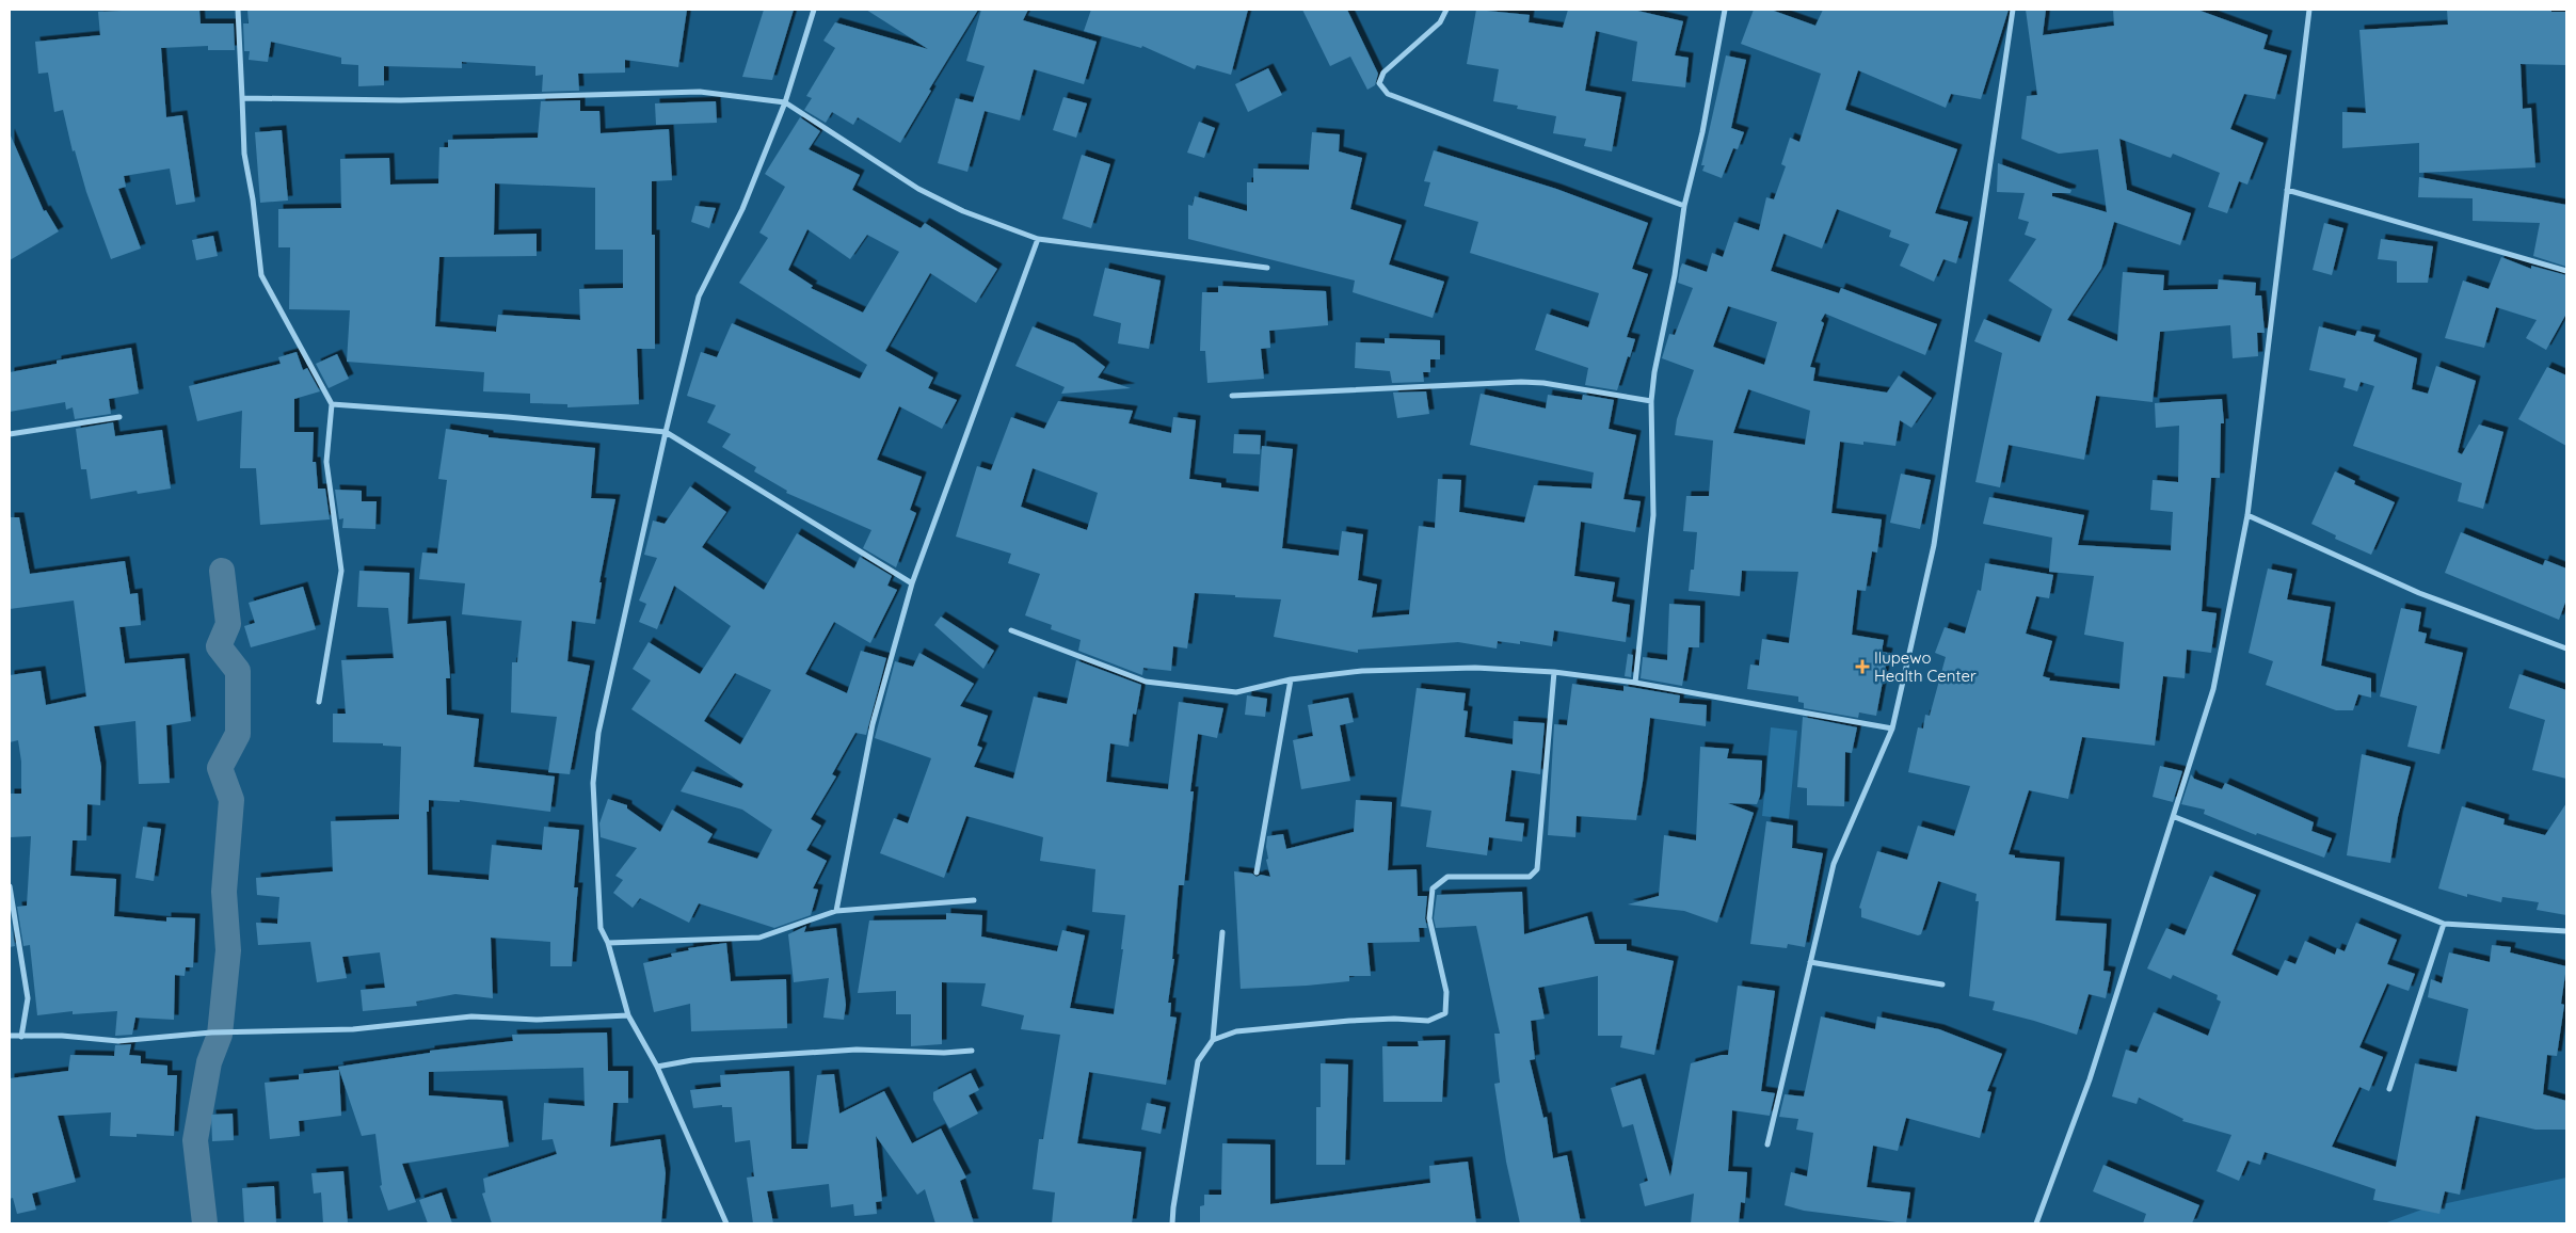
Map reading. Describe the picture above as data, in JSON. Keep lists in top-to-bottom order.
{
  "places": {
    "health": ["Ilupewo Health Center"]
  }
}
